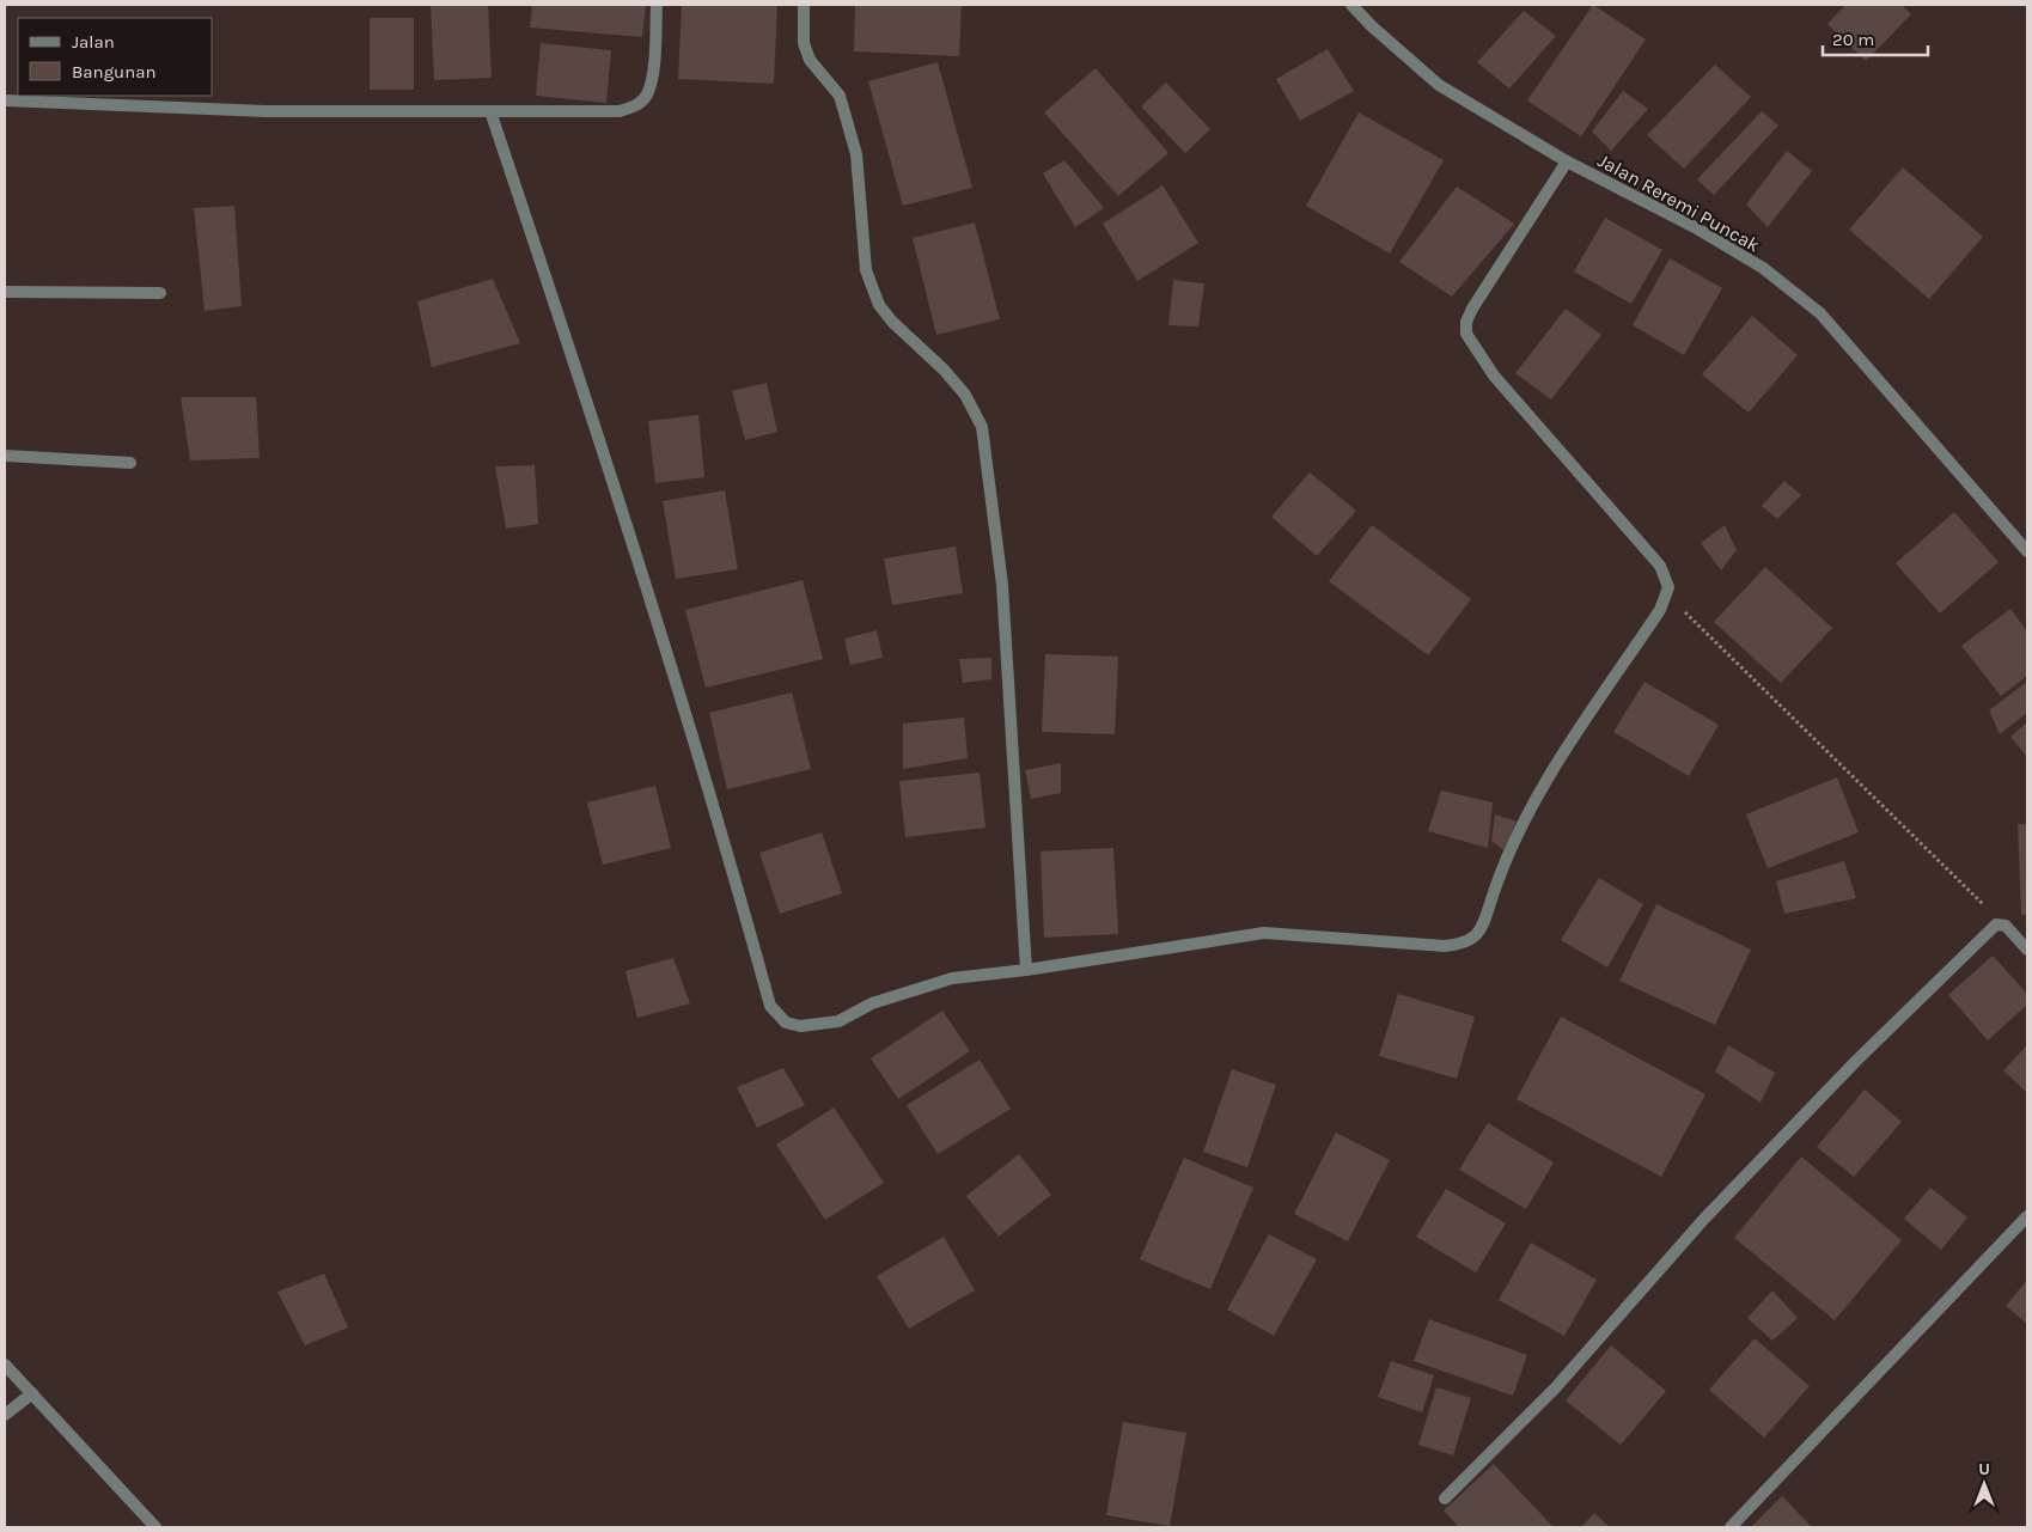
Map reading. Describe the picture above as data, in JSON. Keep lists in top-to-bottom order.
{
  "streets": {
    "street": ["Jalan Reremi Puncak"]
  },
  "legend": ["Jalan", "Bangunan"],
  "scale_bar": "20 m",
  "north": "top"
}
